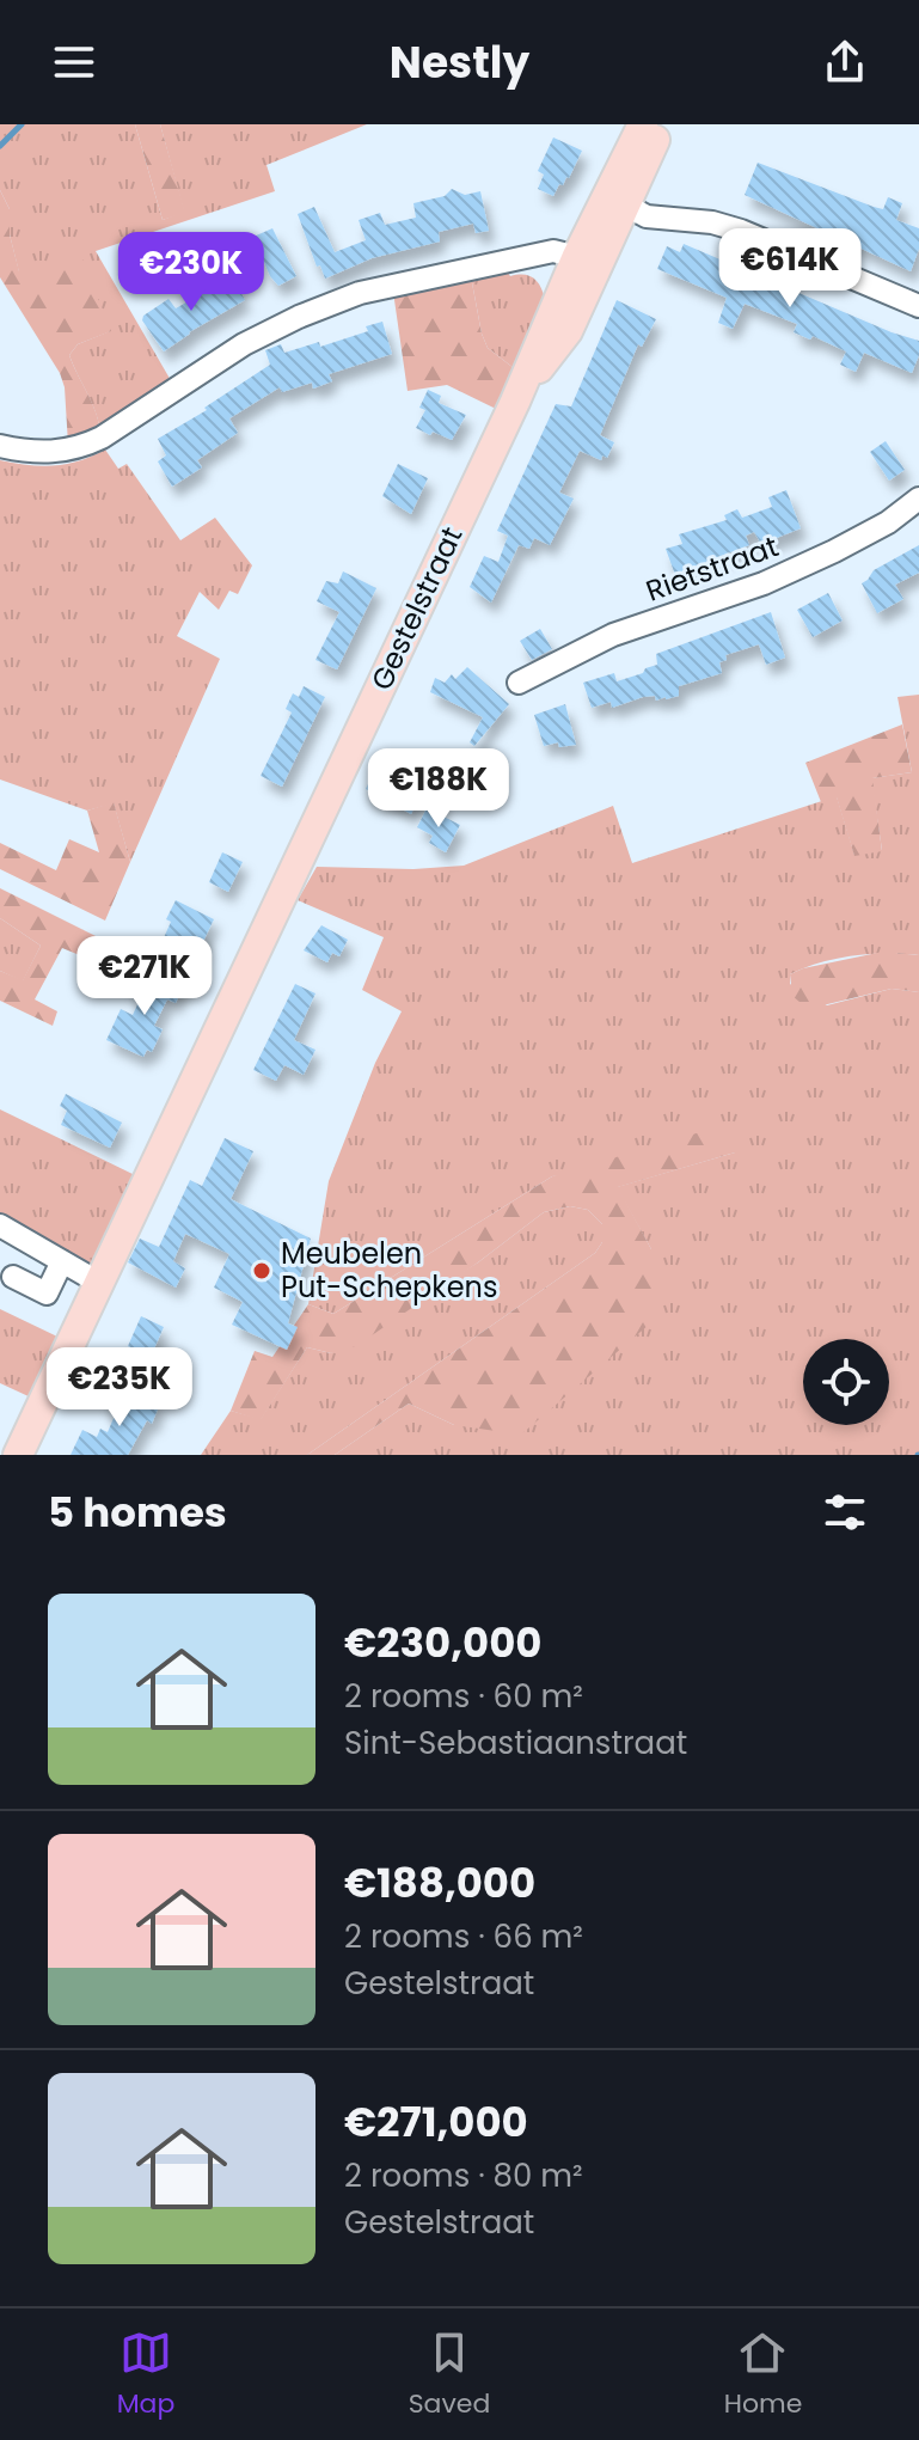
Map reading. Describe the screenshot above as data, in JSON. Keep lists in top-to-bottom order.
{
  "streets": {
    "main road": ["Gestelstraat"],
    "street": ["Rietstraat"]
  },
  "places": ["Meubelen Put-Schepkens"],
  "page": {
    "header": "Nestly",
    "price": [
      "€614K",
      "€230K",
      "€188K",
      "€271K",
      "€235K"
    ],
    "heading": "5 homes",
    "list": [
      {
        "name": "€230,000",
        "note": "2 rooms · 60 m² · Sint-Sebastiaanstraat"
      },
      {
        "name": "€188,000",
        "note": "2 rooms · 66 m² · Gestelstraat"
      },
      {
        "name": "€271,000",
        "note": "2 rooms · 80 m² · Gestelstraat"
      }
    ],
    "tabs": ["Map", "Saved", "Home"]
  }
}
